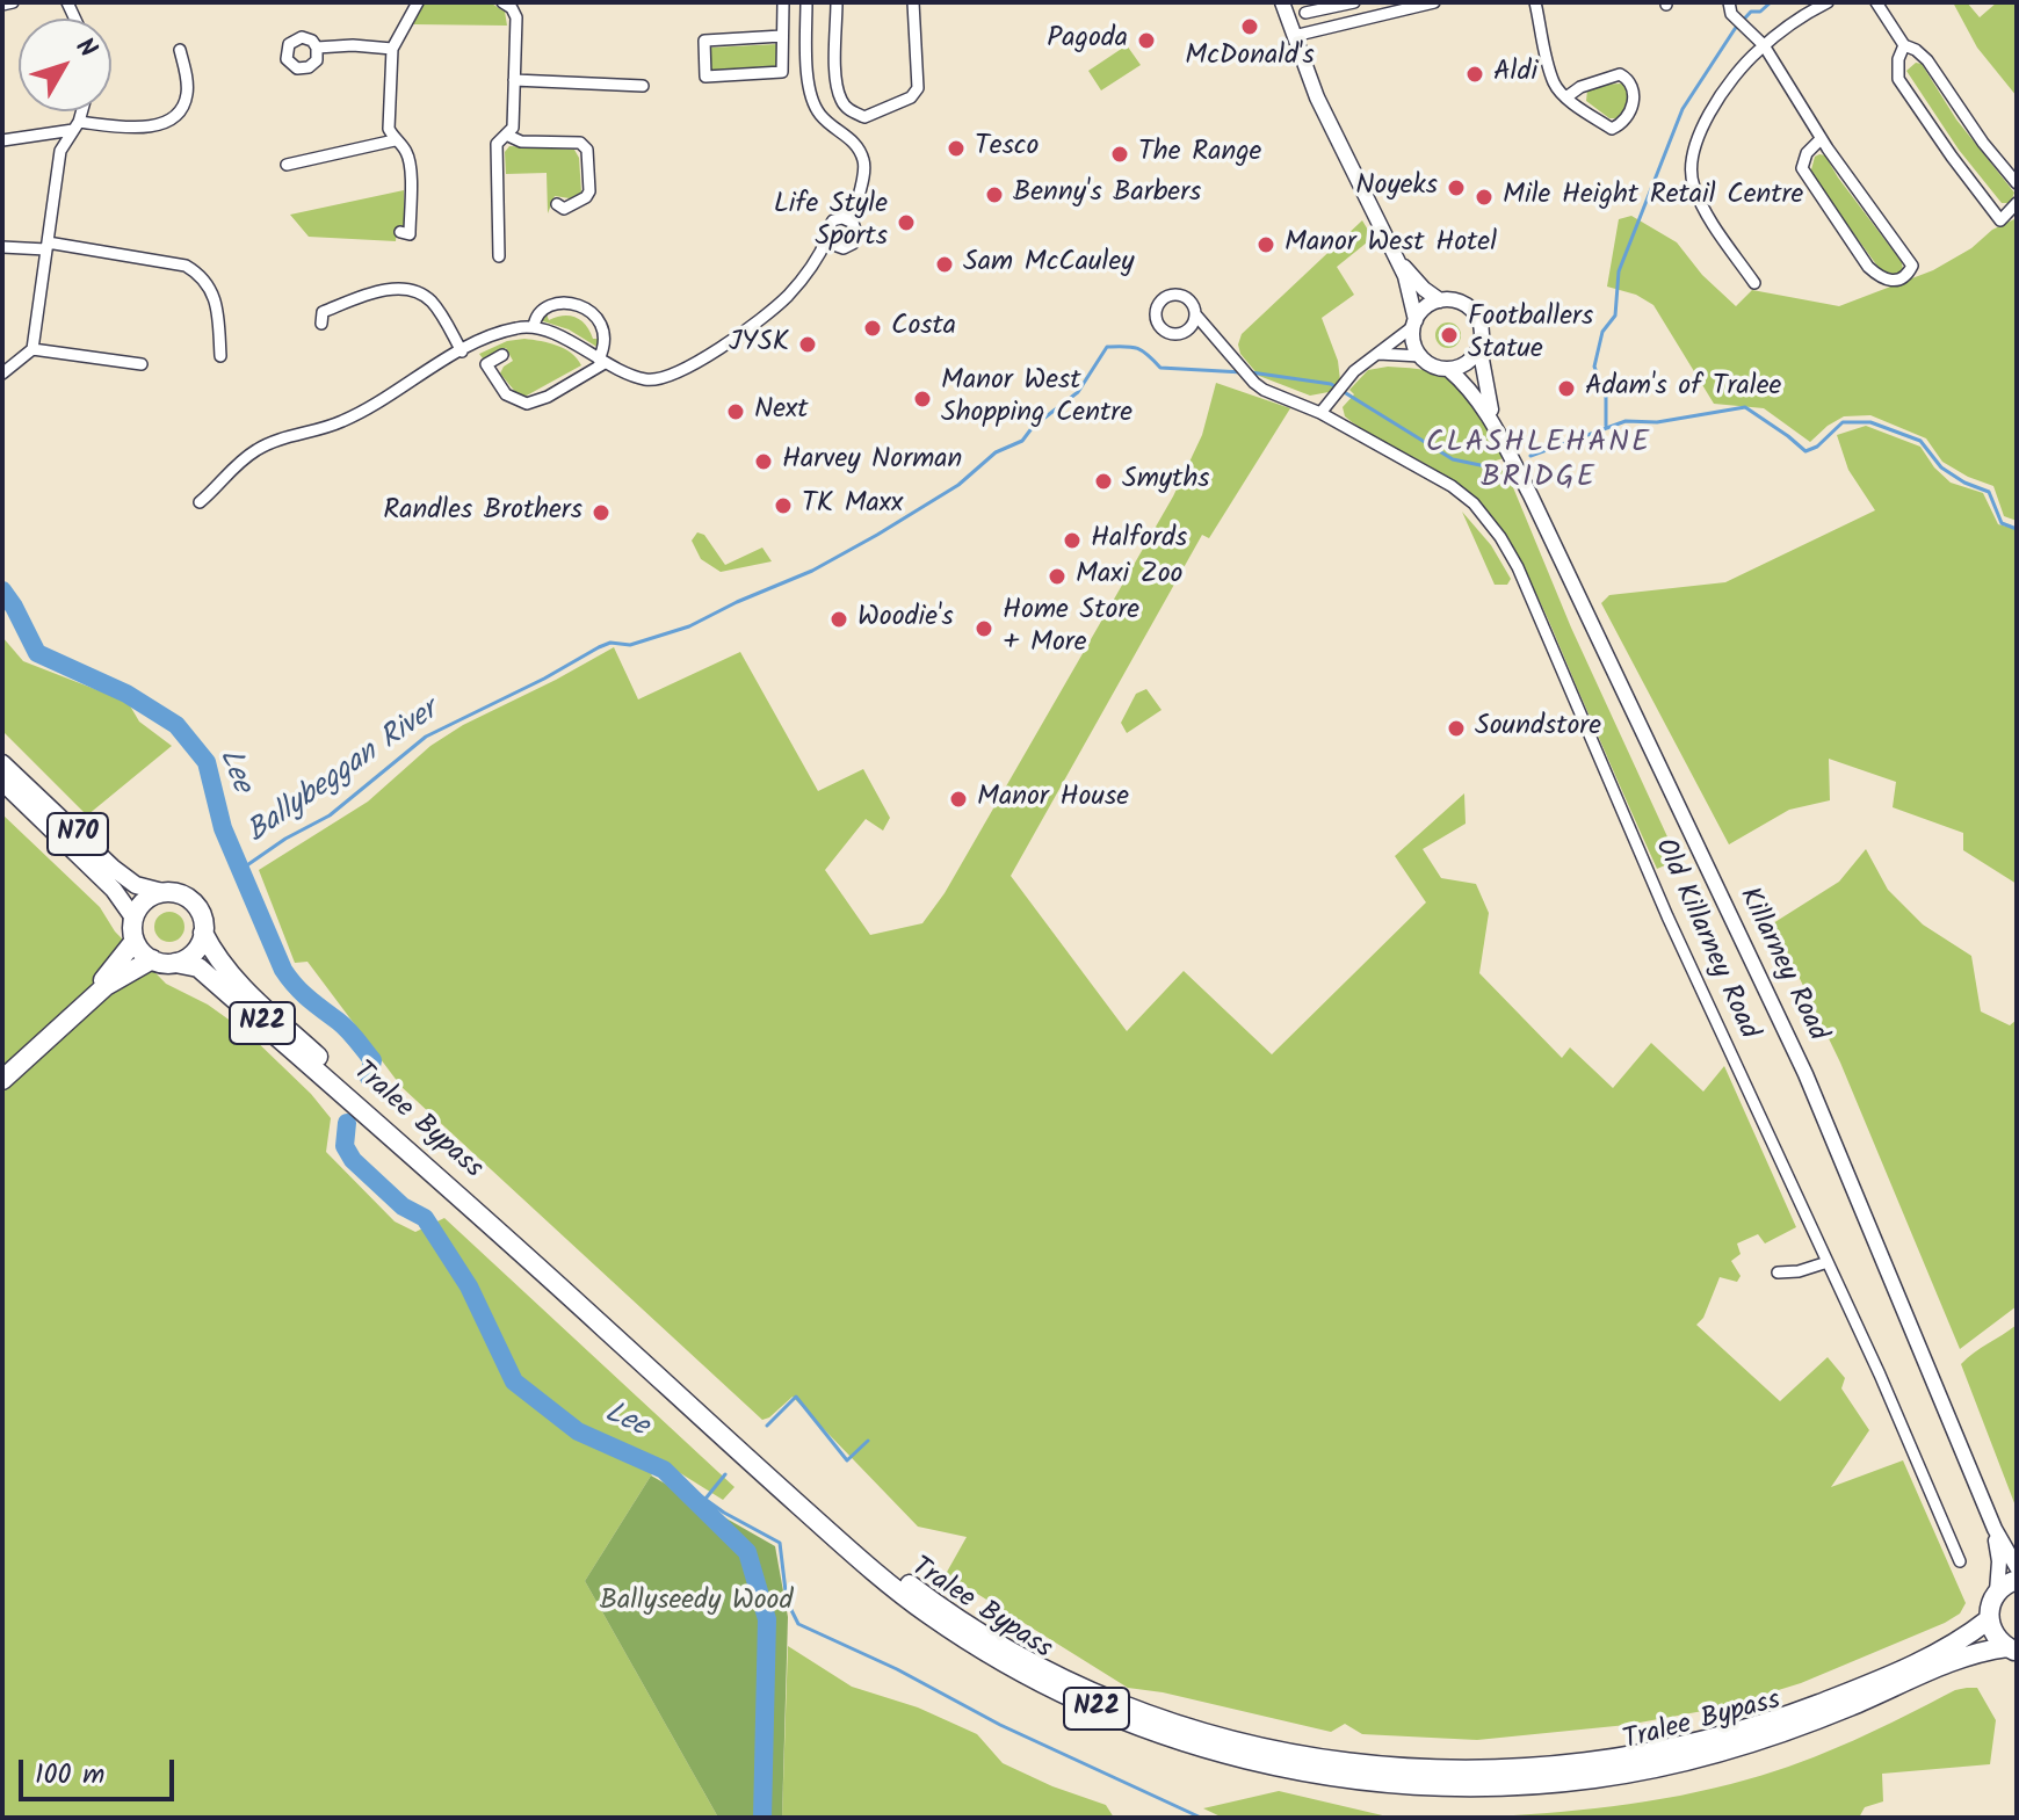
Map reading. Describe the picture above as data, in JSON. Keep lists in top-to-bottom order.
{
  "streets": {
    "highway": ["N22", "Tralee Bypass"],
    "main road": ["N70", "Killarney Road"],
    "street": ["Old Killarney Road"]
  },
  "crossings": [
    ["N70", "N22"],
    ["N70", "Tralee Bypass"],
    ["N22", "Tralee Bypass"]
  ],
  "districts": ["CLASHLEHANE BRIDGE"],
  "water": ["Lee", "Ballybeggan River"],
  "parks": ["Ballyseedy Wood"],
  "places": [
    "McDonald's",
    "Pagoda",
    "Aldi",
    "Tesco",
    "The Range",
    "Noyeks",
    "Benny's Barbers",
    "Mile Height Retail Centre",
    "Life Style Sports",
    "Manor West Hotel",
    "Sam McCauley",
    "Costa",
    "Footballers Statue",
    "JYSK",
    "Adam's of Tralee",
    "Manor West Shopping Centre",
    "Next",
    "Harvey Norman",
    "Smyths",
    "TK Maxx",
    "Randles Brothers",
    "Halfords",
    "Maxi Zoo",
    "Woodie's",
    "Home Store + More",
    "Soundstore",
    "Manor House"
  ],
  "scale_bar": "100 m",
  "north": "top right"
}
